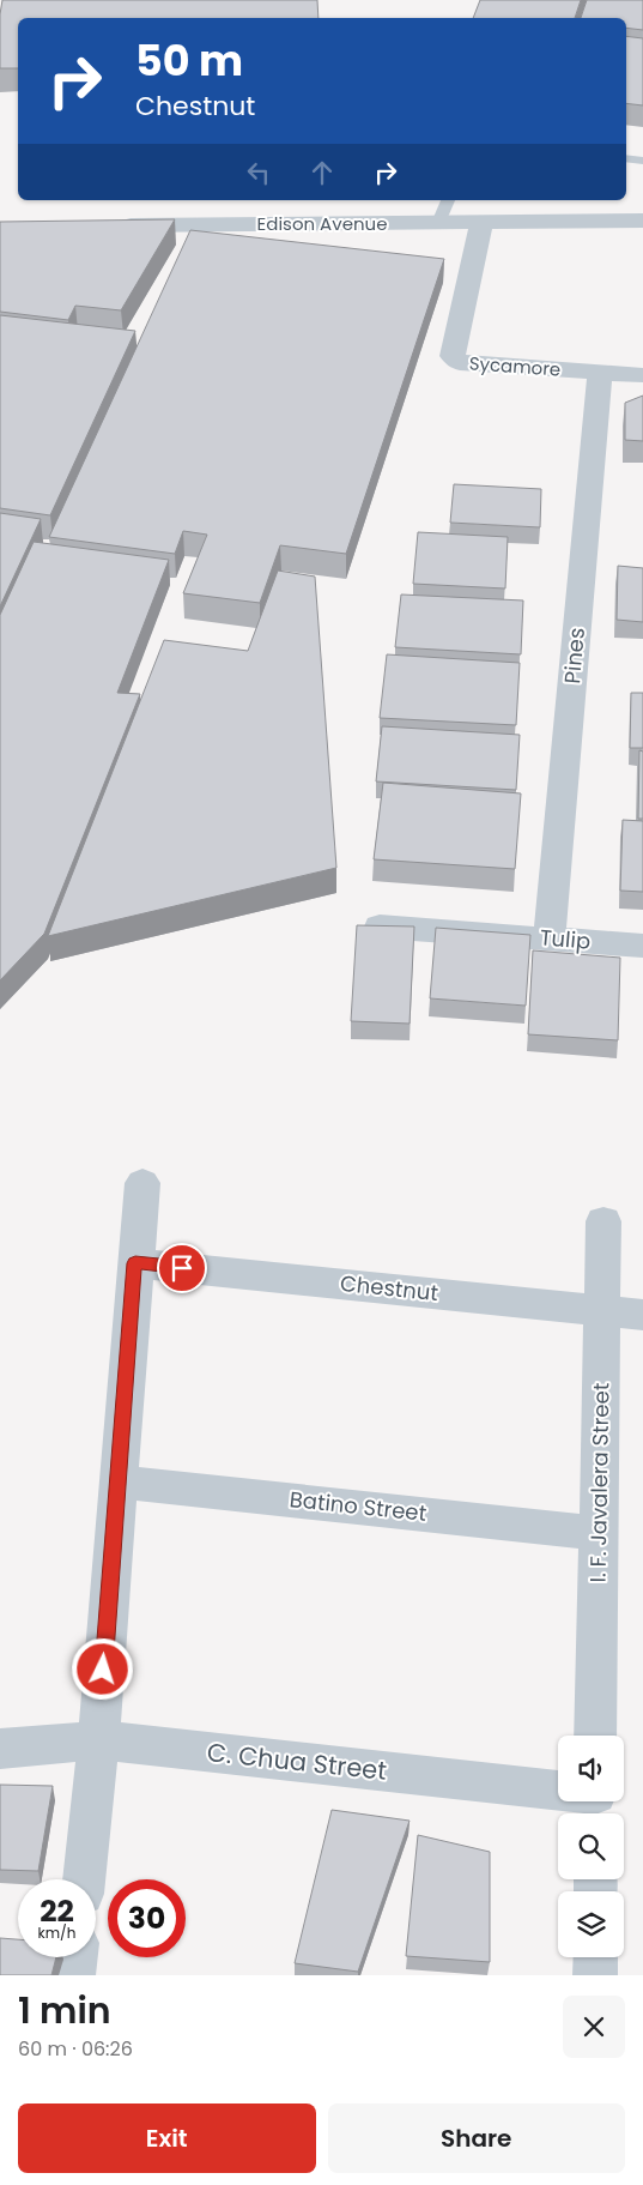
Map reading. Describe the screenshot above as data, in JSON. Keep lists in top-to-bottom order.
{
  "streets": {
    "street": [
      "Edison Avenue",
      "Sycamore",
      "Pines",
      "Tulip",
      "Chestnut",
      "I. F. Javalera Street",
      "Batino Street",
      "C. Chua Street"
    ]
  },
  "crossings": [
    ["Edison Avenue", "Sycamore"],
    ["Sycamore", "Pines"],
    ["Pines", "Tulip"],
    ["Chestnut", "I. F. Javalera Street"],
    ["I. F. Javalera Street", "Batino Street"]
  ],
  "page": {
    "turn": ["50 m", "Chestnut"],
    "speed": "22 km/h",
    "limit": "30",
    "heading": ["1 min", "60 m · 06:26"],
    "buttons": ["Exit", "Share"]
  }
}
